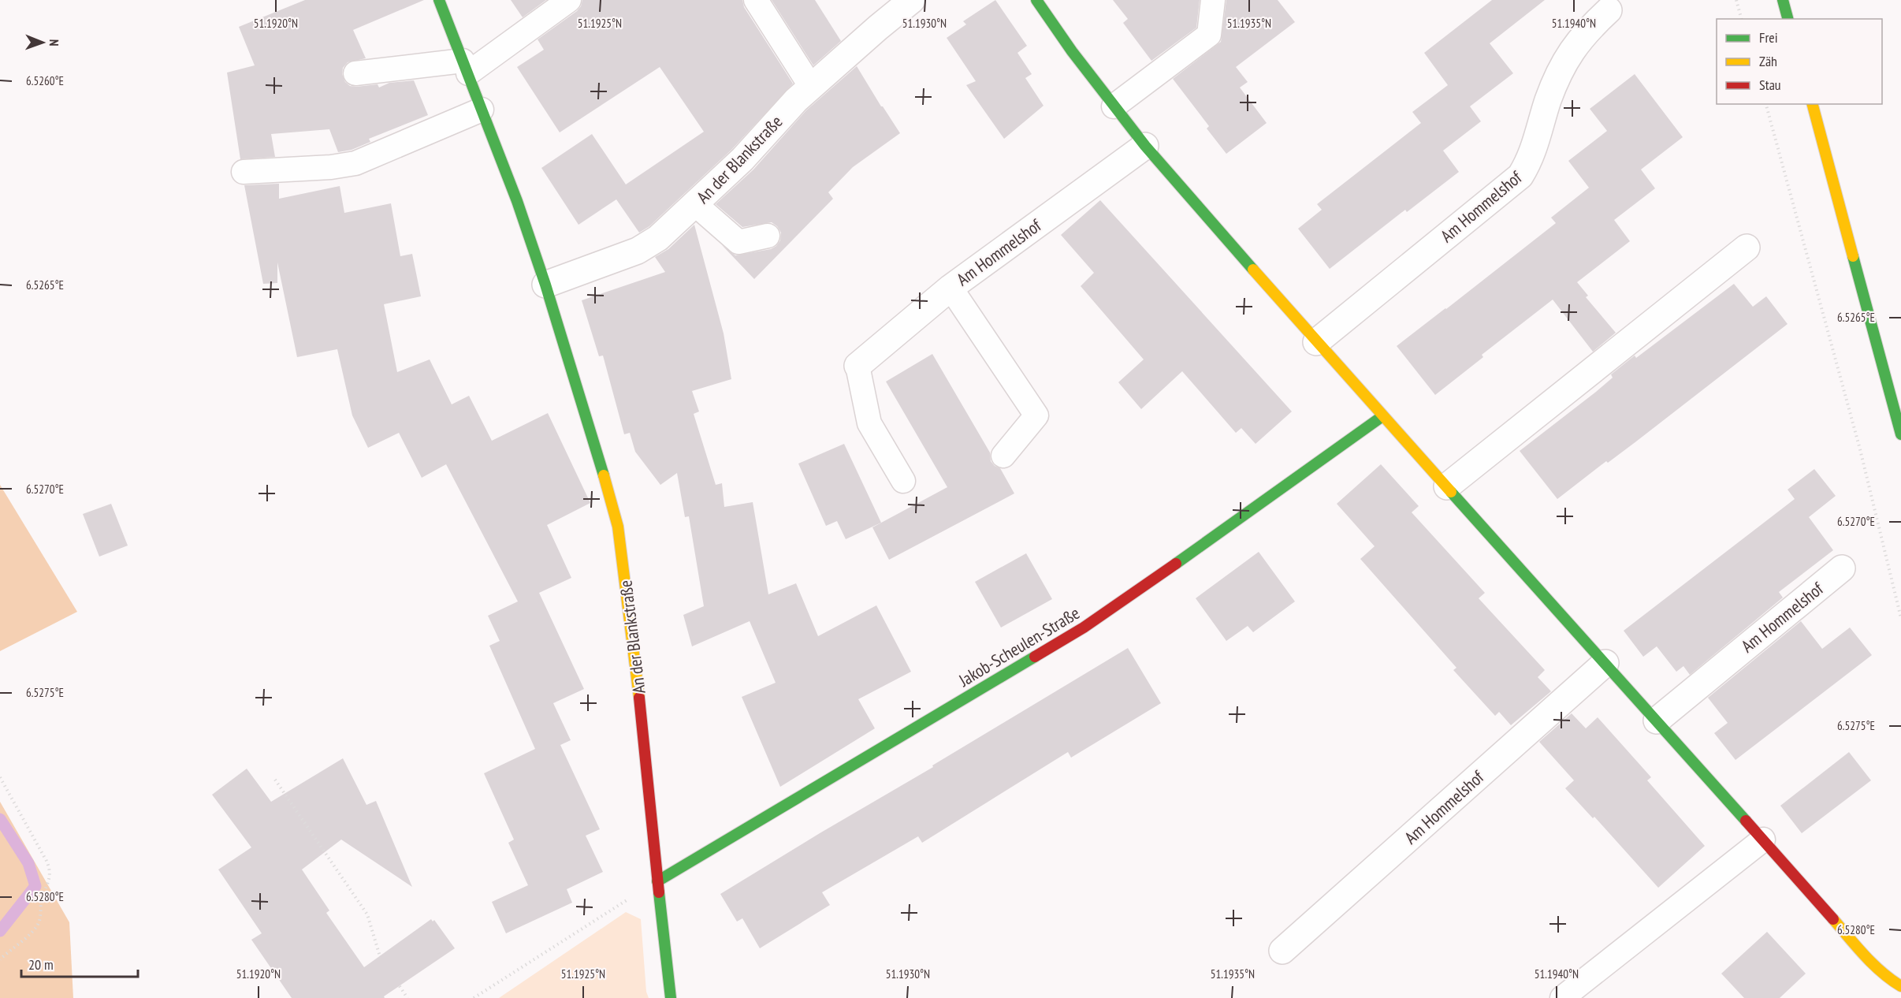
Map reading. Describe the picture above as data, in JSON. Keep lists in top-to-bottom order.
{
  "streets": {
    "street": ["An der Blankstraße", "Am Hommelshof", "Jakob-Scheulen-Straße"]
  },
  "crossings": [
    ["An der Blankstraße", "Jakob-Scheulen-Straße"]
  ],
  "legend": ["Frei", "Zäh", "Stau"],
  "scale_bar": "20 m",
  "north": "right",
  "coordinates": [
    "51.1920°N",
    "51.1925°N",
    "51.1930°N",
    "51.1935°N",
    "51.1940°N",
    "6.5260°E",
    "6.5265°E",
    "6.5270°E",
    "6.5275°E",
    "6.5280°E"
  ]
}
